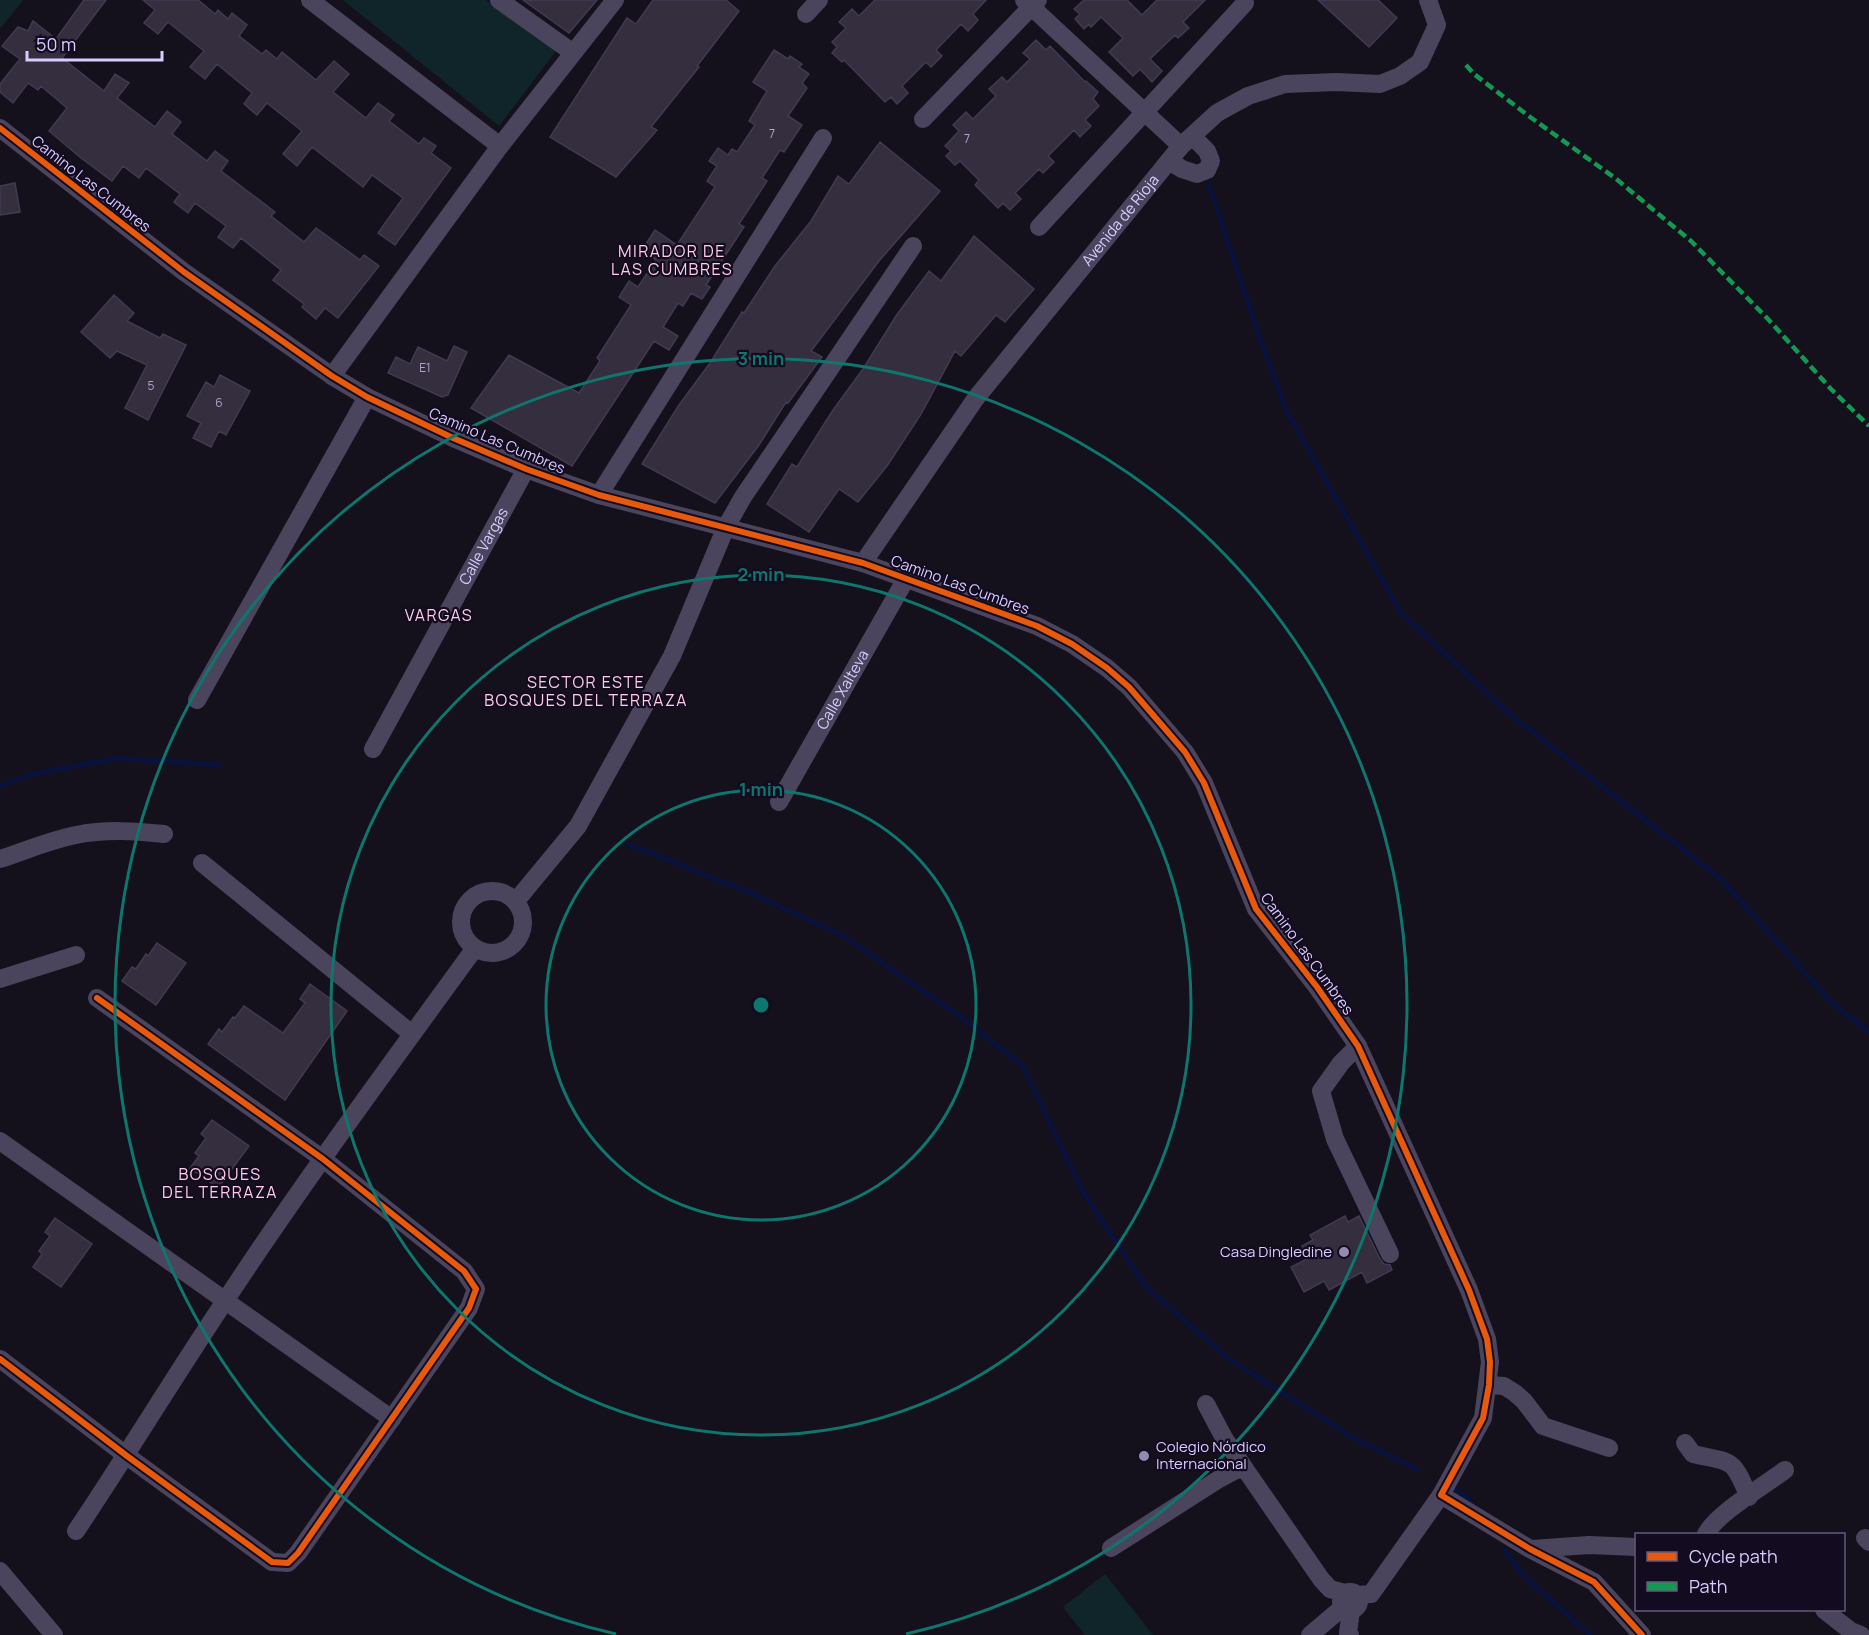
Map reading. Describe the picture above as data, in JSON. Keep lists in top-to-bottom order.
{
  "streets": {
    "street": [
      "Camino Las Cumbres",
      "Avenida de Rioja",
      "Calle Vargas",
      "Calle Xalteva"
    ]
  },
  "crossings": [
    ["Camino Las Cumbres", "Avenida de Rioja"],
    ["Camino Las Cumbres", "Calle Vargas"],
    ["Camino Las Cumbres", "Calle Xalteva"]
  ],
  "districts": [
    "MIRADOR DE LAS CUMBRES",
    "VARGAS",
    "SECTOR ESTE BOSQUES DEL TERRAZA",
    "BOSQUES DEL TERRAZA"
  ],
  "places": ["Casa Dingledine", "Colegio Nórdico Internacional"],
  "house_numbers": [
    "7",
    "7",
    "E1",
    "5",
    "6"
  ],
  "legend": ["Cycle path", "Path"],
  "scale_bar": "50 m",
  "rings": ["3 min", "2 min", "1 min"]
}
